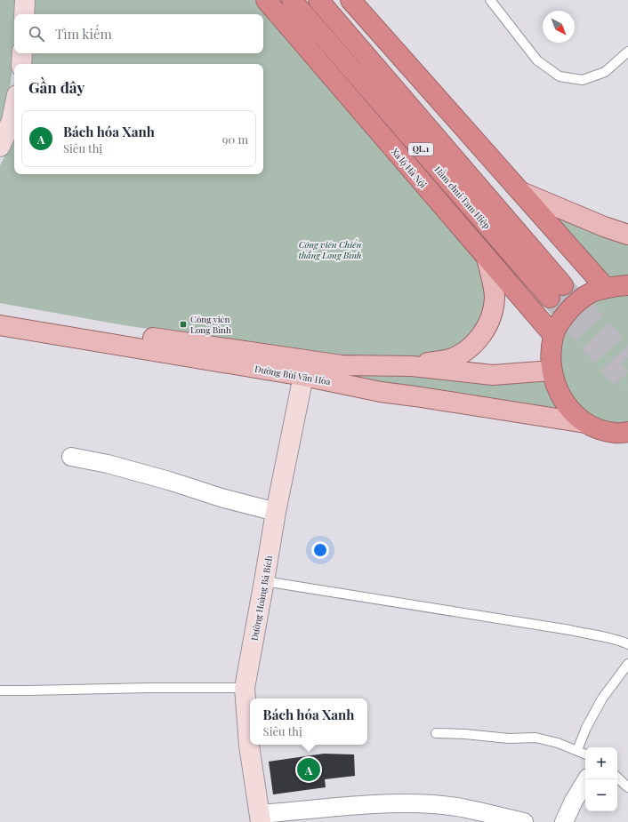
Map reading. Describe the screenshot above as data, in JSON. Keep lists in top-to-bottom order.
{
  "streets": {
    "highway": ["QL.1", "Xa lộ Hà Nội", "Hầm chui Tam Hiệp"],
    "main road": ["Đường Bùi Văn Hòa"],
    "street": ["Đường Hoàng Bá Bích"]
  },
  "crossings": [
    ["Đường Bùi Văn Hòa", "Đường Hoàng Bá Bích"]
  ],
  "parks": ["Công viên Chiến thắng Long Bình"],
  "places": {
    "transit": ["Công viên Long Bình"]
  },
  "north": "bottom right",
  "page": {
    "search": "Tìm kiếm",
    "heading": "Gần đây",
    "list": [
      {
        "mark": "A",
        "name": "Bách hóa Xanh",
        "note": "Siêu thị",
        "value": "90 m"
      }
    ],
    "popup": ["Bách hóa Xanh", "Siêu thị"],
    "map_buttons": ["+", "−"],
    "pins": "A"
  }
}
